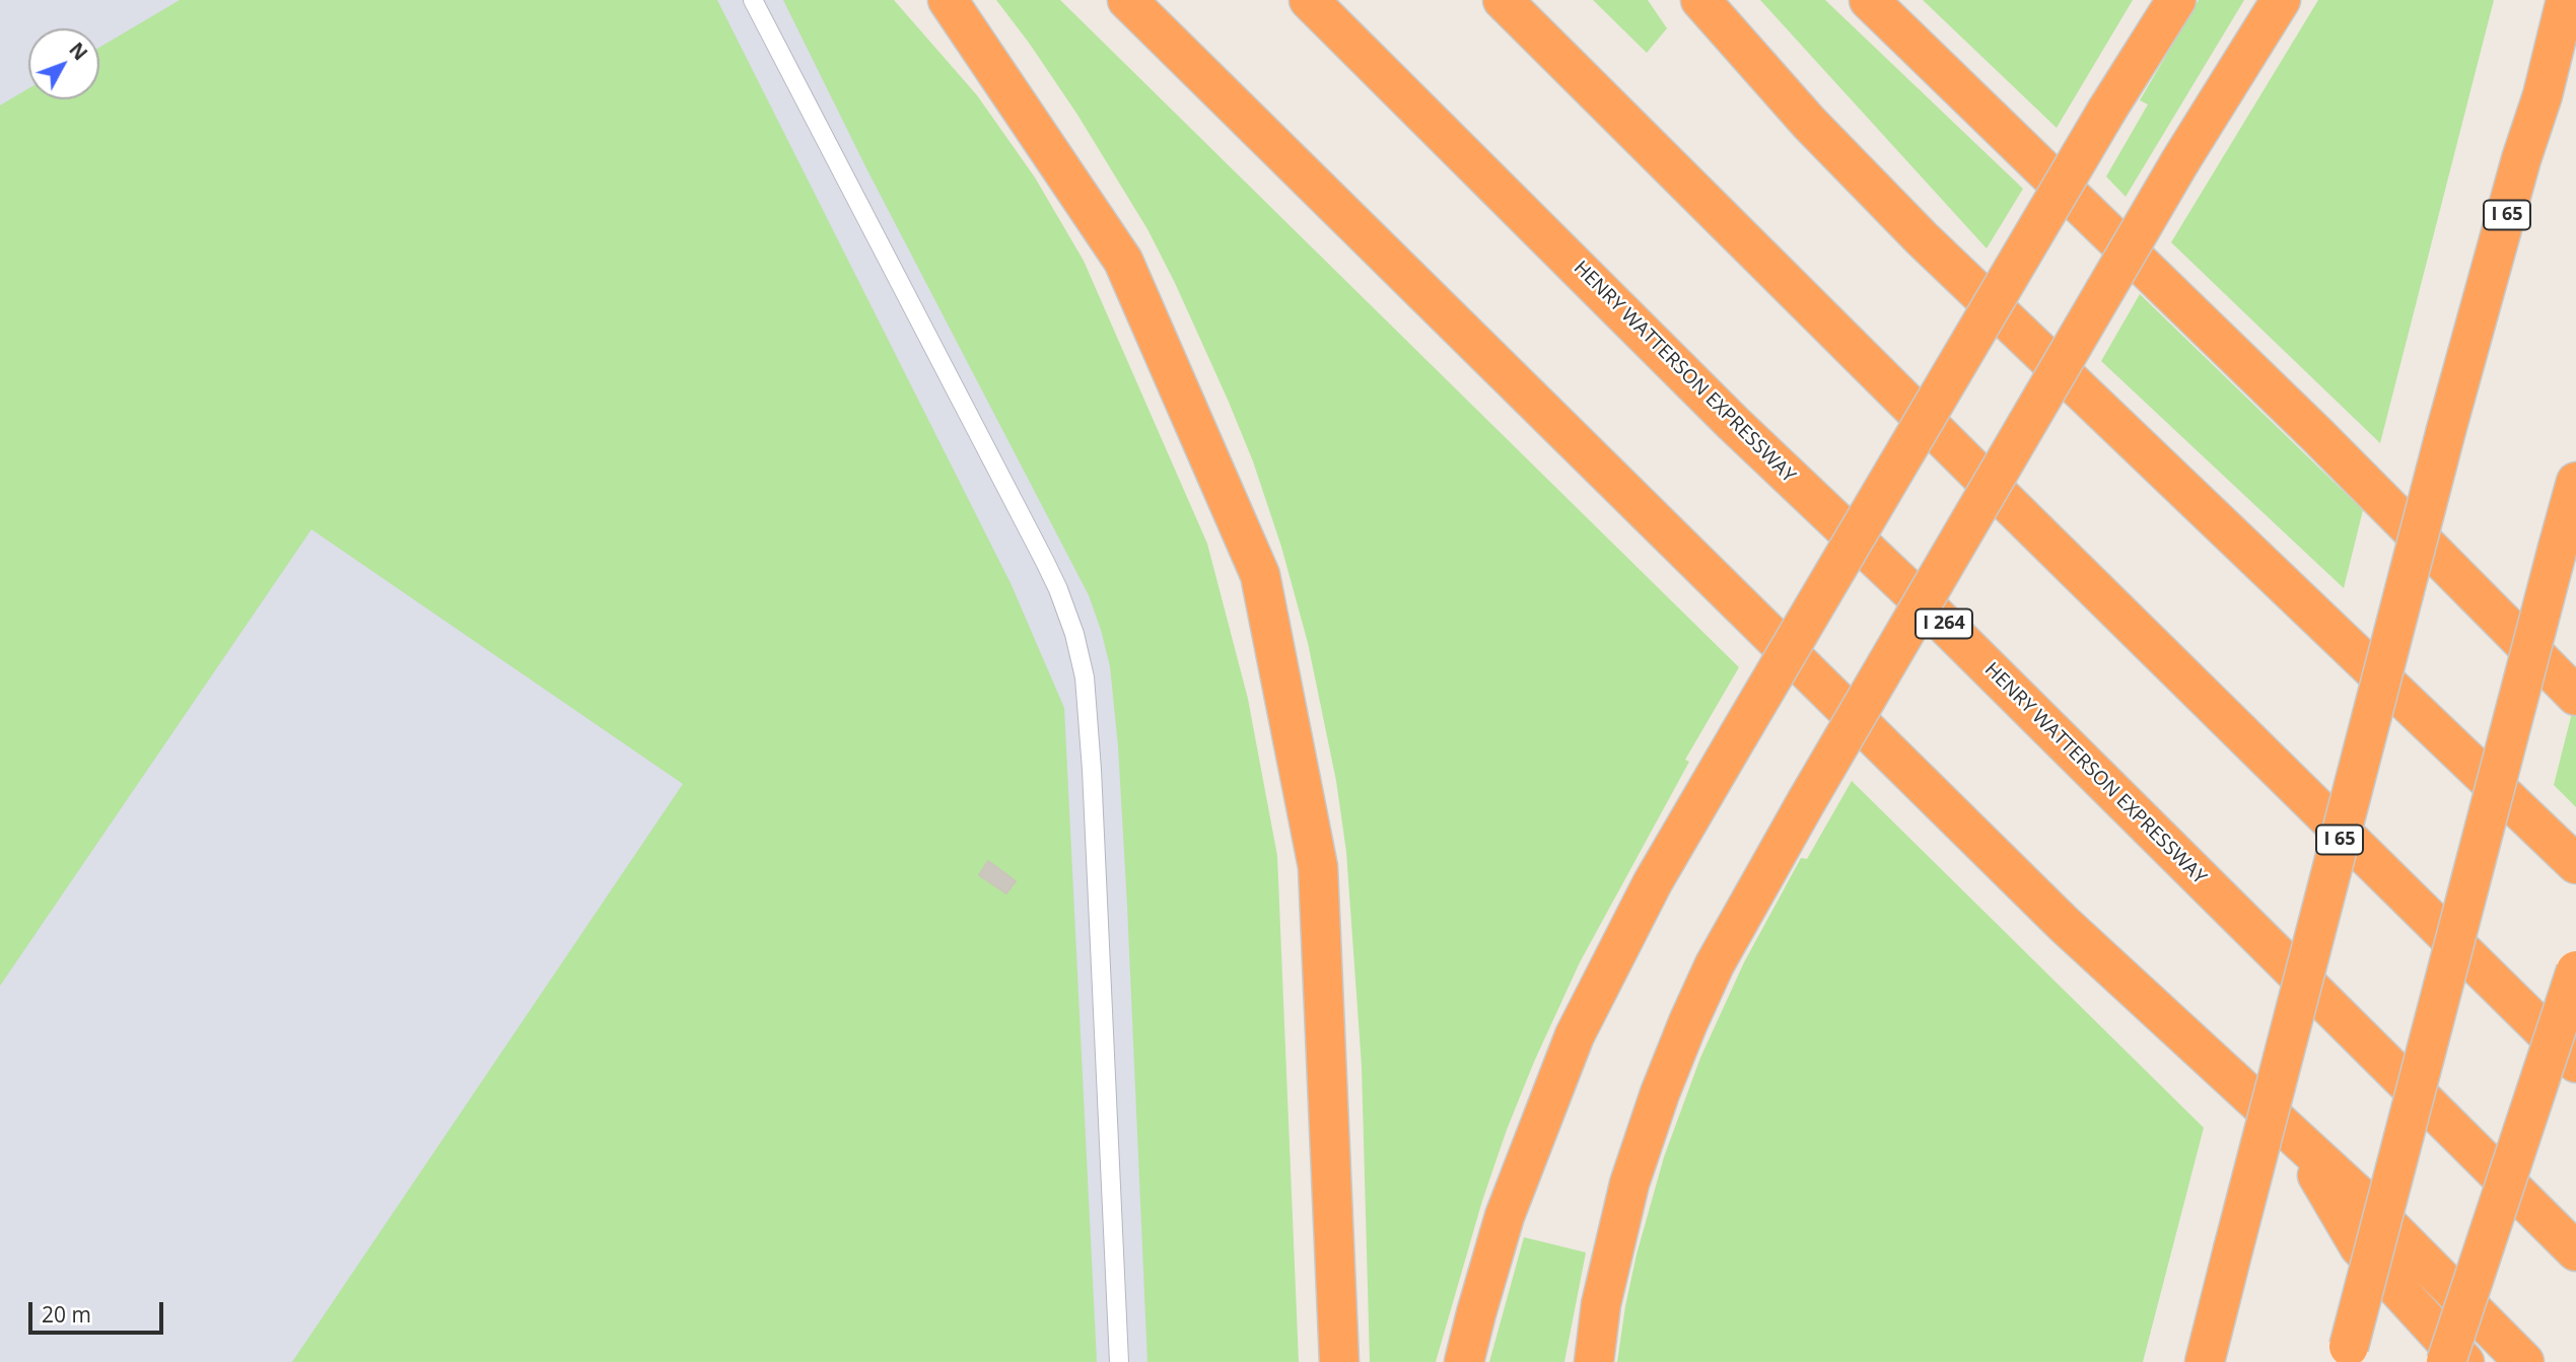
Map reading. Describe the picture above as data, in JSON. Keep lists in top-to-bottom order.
{
  "streets": {
    "highway": ["I 65", "HENRY WATTERSON EXPRESSWAY", "I 264"]
  },
  "scale_bar": "20 m",
  "north": "top right"
}
